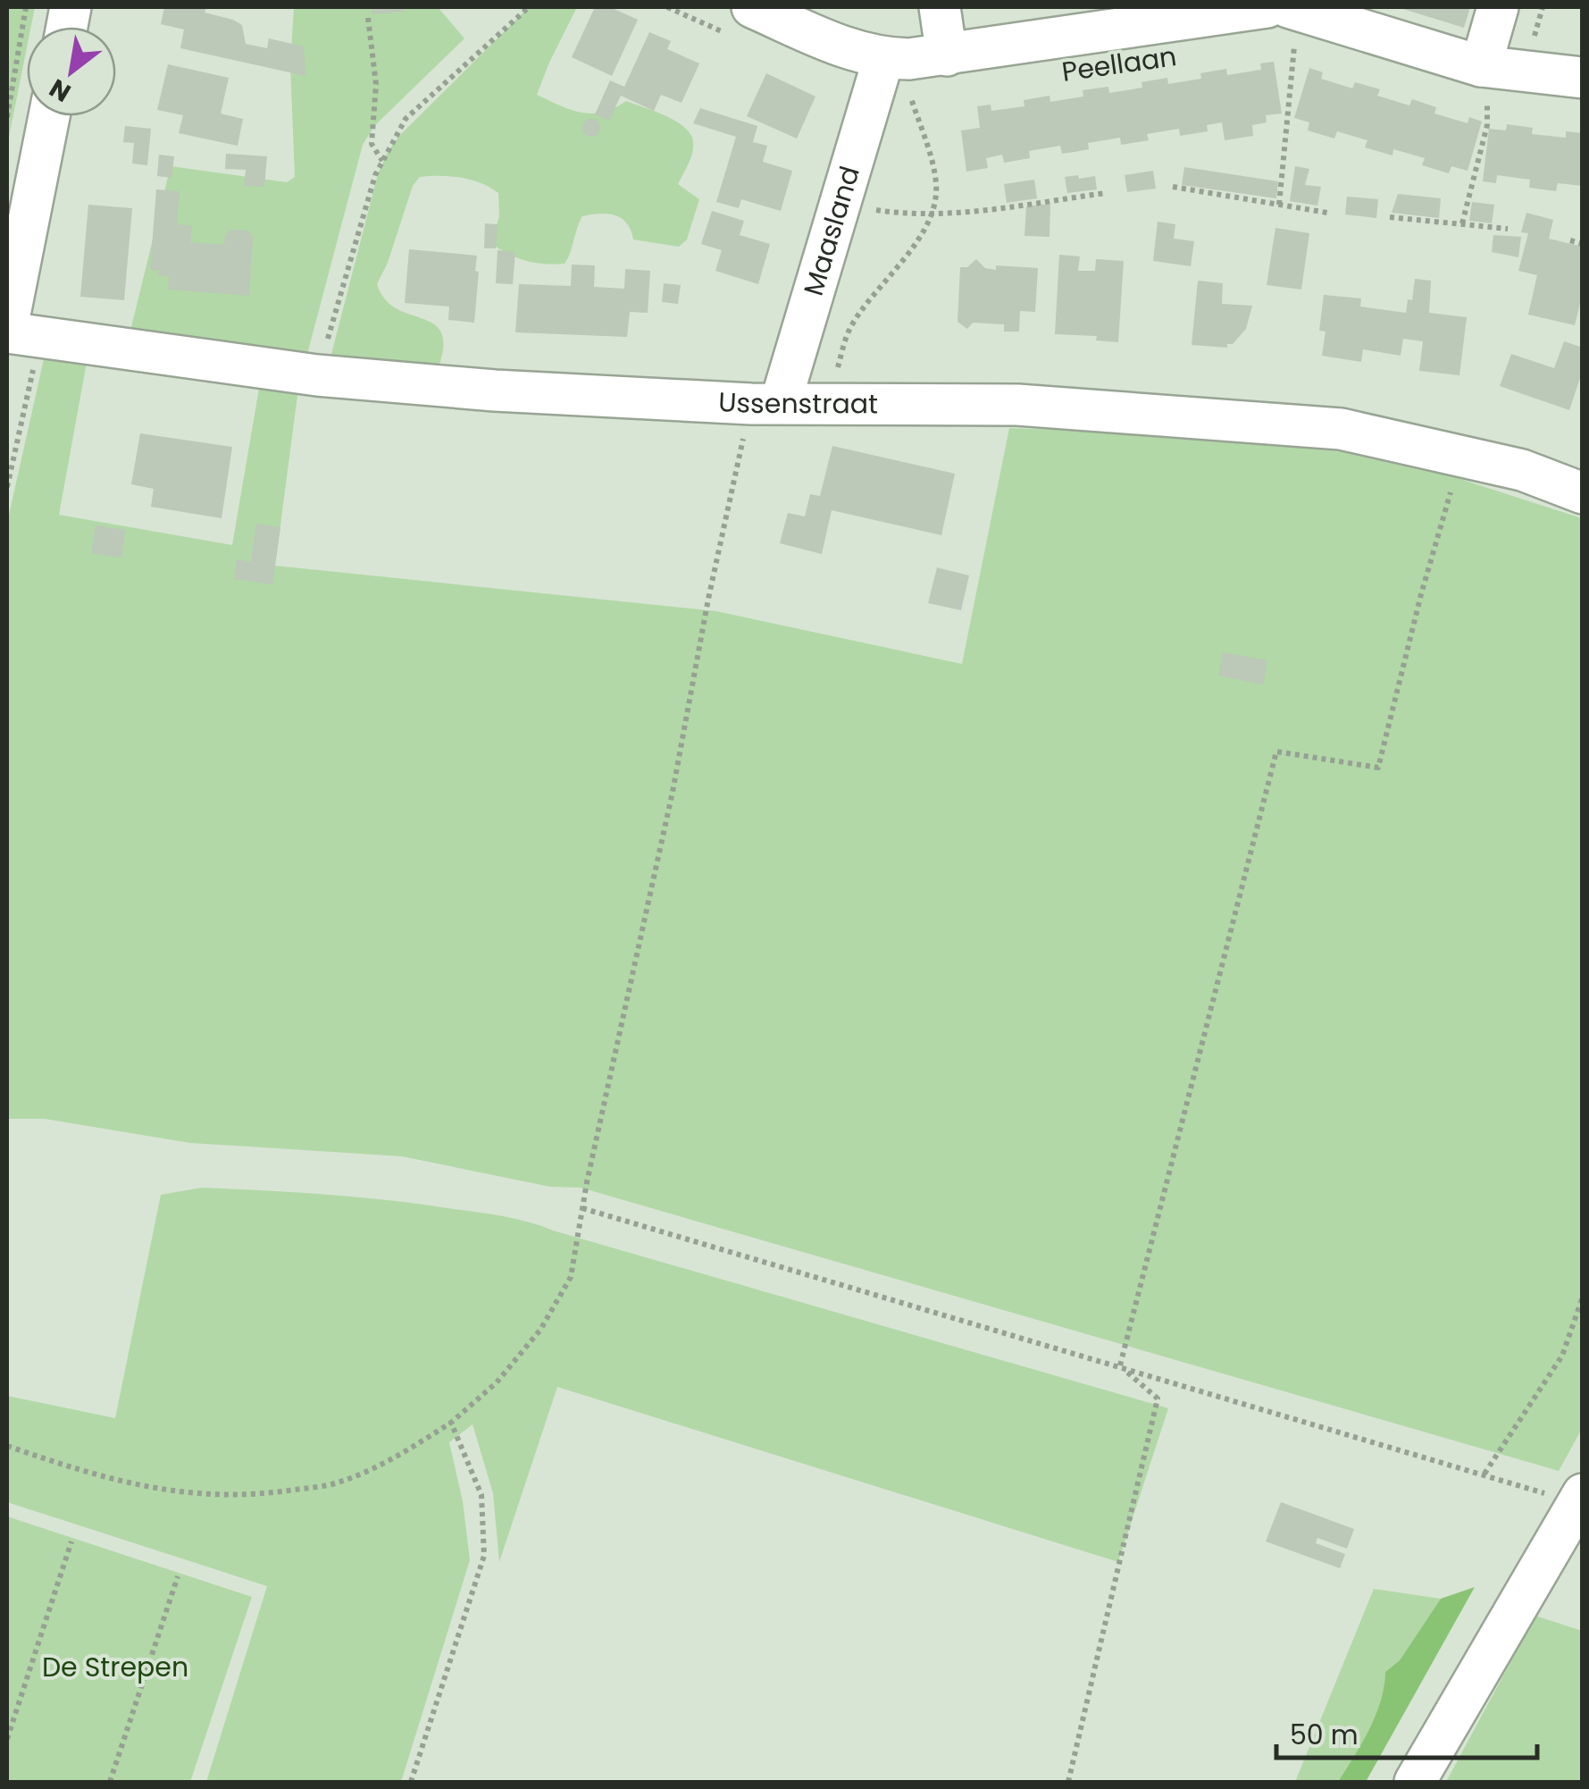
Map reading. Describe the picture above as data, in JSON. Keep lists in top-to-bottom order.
{
  "streets": {
    "street": ["Peellaan", "Maasland", "Ussenstraat"]
  },
  "crossings": [
    ["Peellaan", "Maasland"],
    ["Maasland", "Ussenstraat"]
  ],
  "parks": ["De Strepen"],
  "scale_bar": "50 m",
  "north": "bottom left"
}
